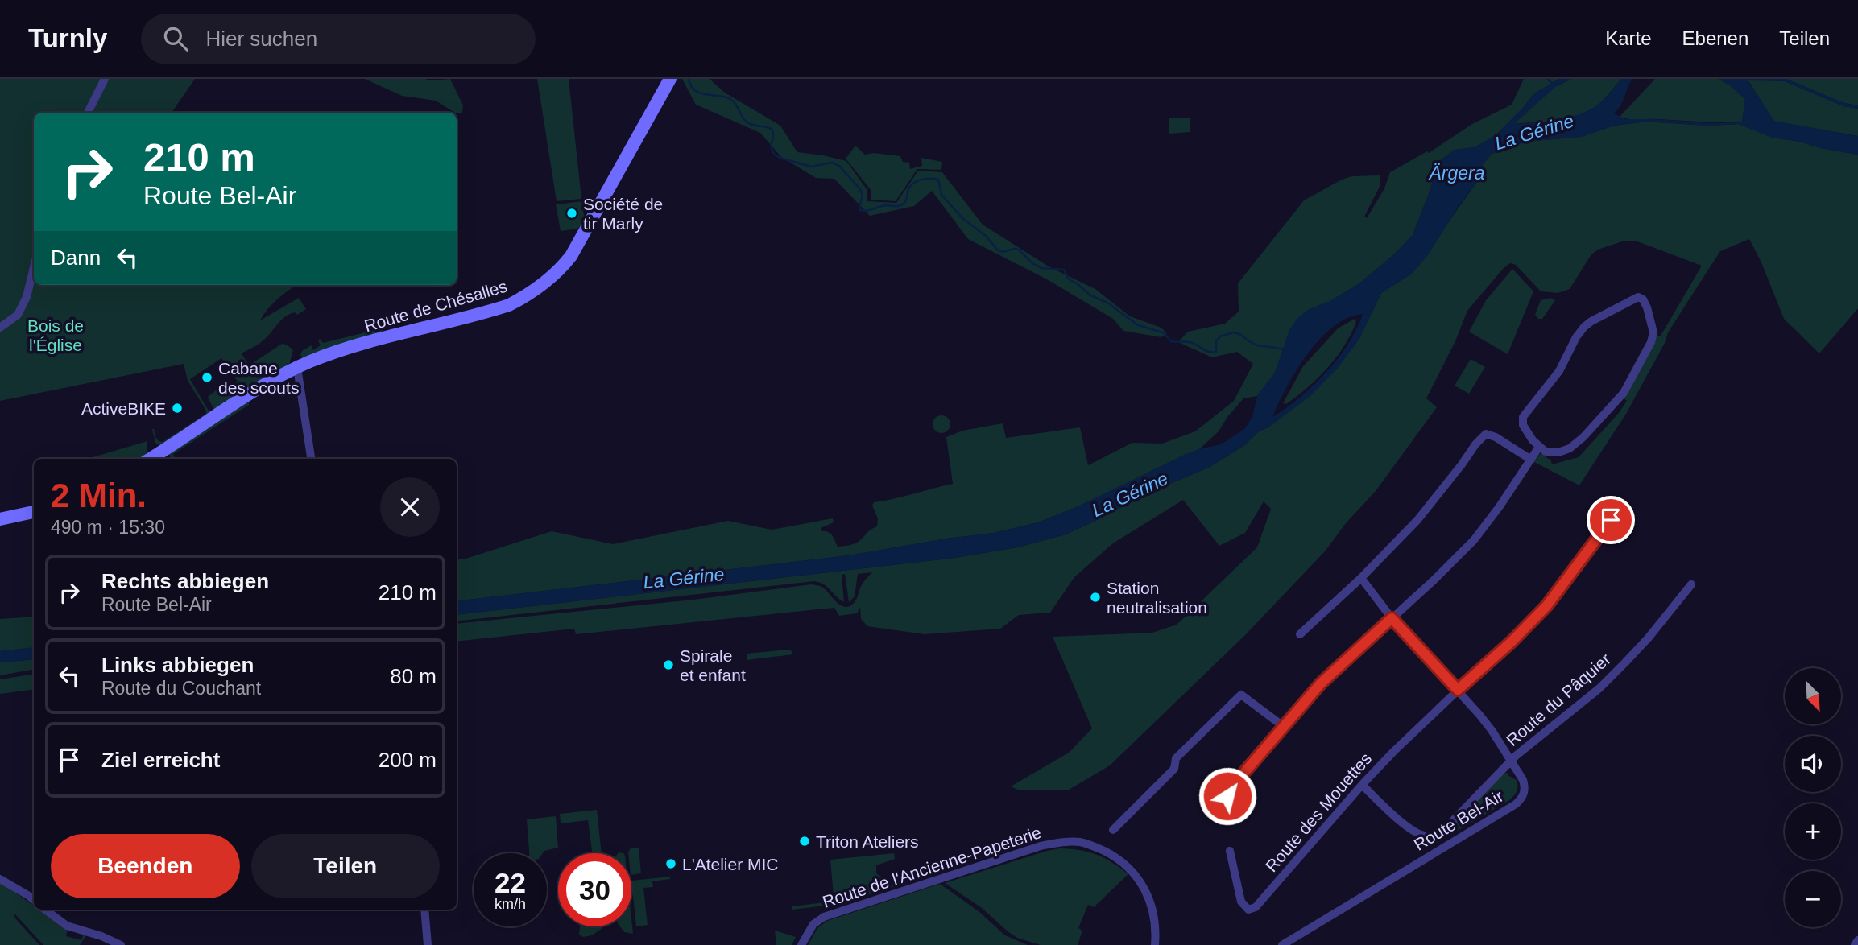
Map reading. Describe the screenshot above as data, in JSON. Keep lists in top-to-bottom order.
{
  "streets": {
    "street": [
      "Route de Chésalles",
      "Route du Pâquier",
      "Route des Mouettes",
      "Route Bel-Air",
      "Route de l'Ancienne-Papeterie"
    ]
  },
  "crossings": [
    ["Route du Pâquier", "Route des Mouettes"],
    ["Route du Pâquier", "Route Bel-Air"],
    ["Route des Mouettes", "Route Bel-Air"]
  ],
  "water": ["La Gérine", "Ärgera"],
  "parks": ["Bois de l'Église"],
  "places": [
    "Société de tir Marly",
    "Cabane des scouts",
    "ActiveBIKE",
    "Station neutralisation",
    "Spirale et enfant",
    "Triton Ateliers",
    "L'Atelier MIC"
  ],
  "north": "bottom right",
  "page": {
    "header": "Turnly",
    "search": "Hier suchen",
    "nav": ["Karte", "Ebenen", "Teilen"],
    "turn": ["210 m", "Route Bel-Air"],
    "then": "Dann",
    "heading": ["2 Min.", "490 m · 15:30"],
    "list": [
      {
        "name": "Rechts abbiegen",
        "note": "Route Bel-Air",
        "value": "210 m"
      },
      {
        "name": "Links abbiegen",
        "note": "Route du Couchant",
        "value": "80 m"
      },
      {
        "name": "Ziel erreicht",
        "value": "200 m"
      }
    ],
    "map_buttons": ["+", "−"],
    "buttons": ["Beenden", "Teilen"],
    "speed": "22 km/h",
    "limit": "30"
  }
}
